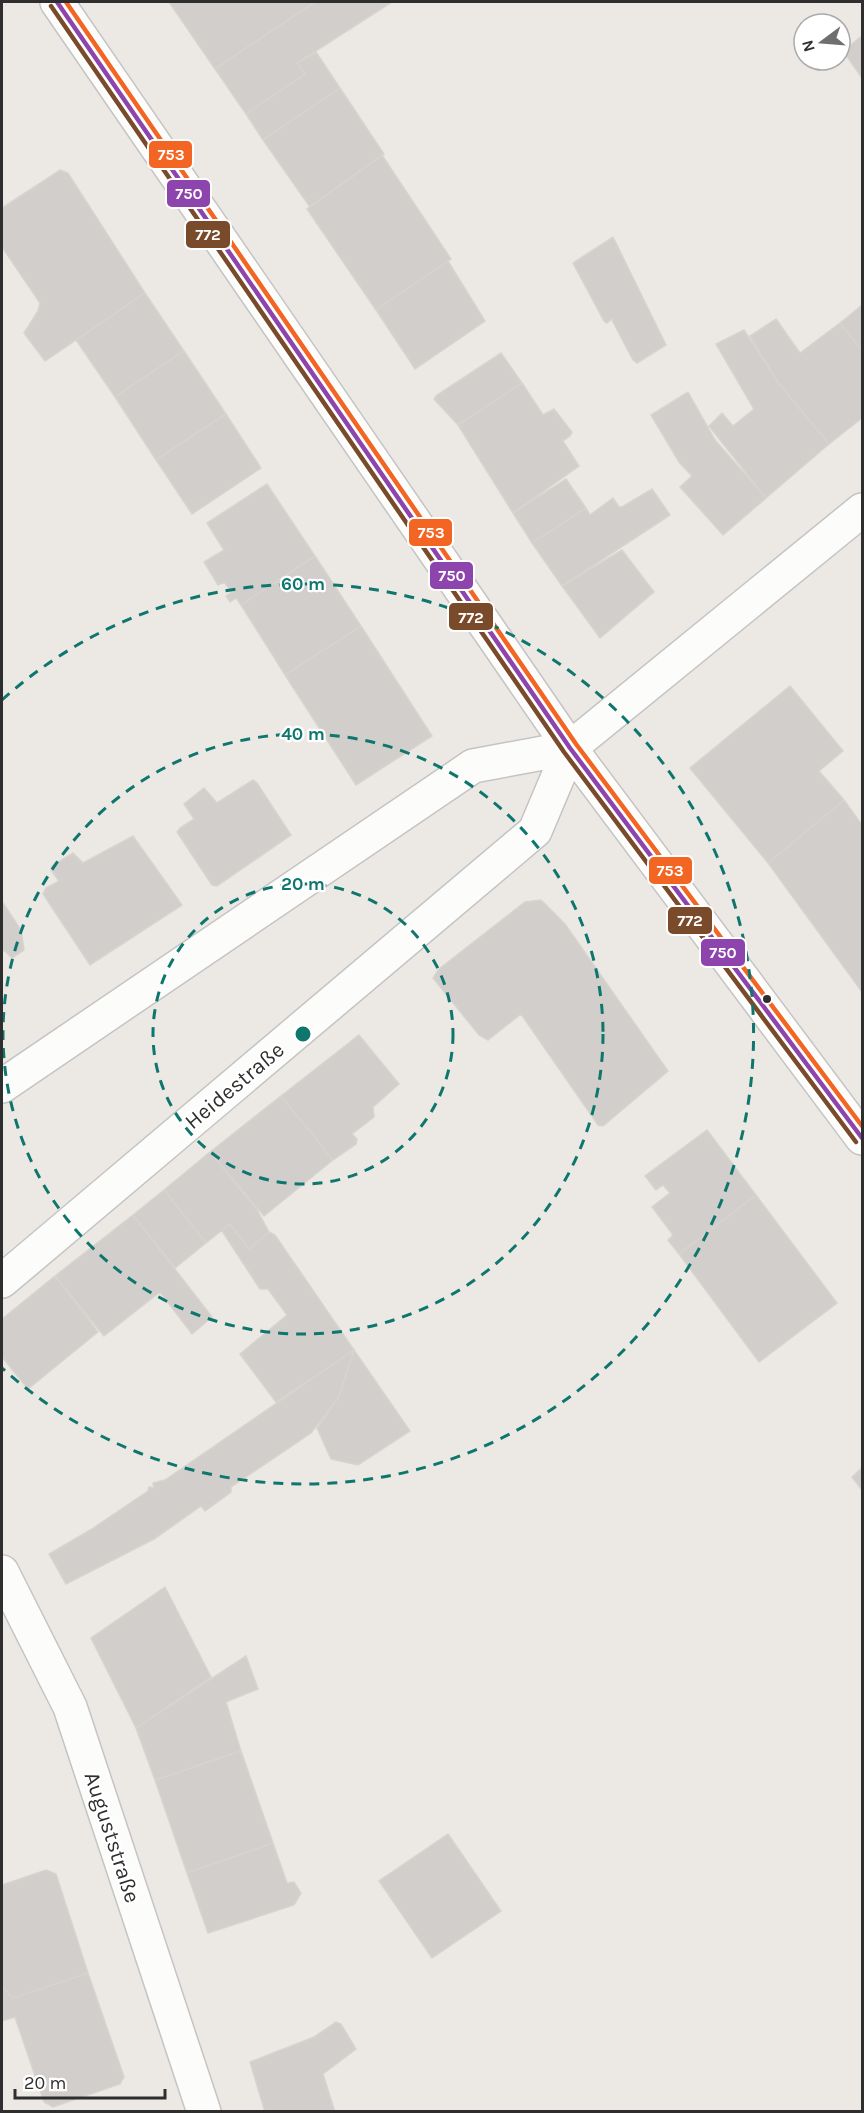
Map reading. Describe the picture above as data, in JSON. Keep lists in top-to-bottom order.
{
  "streets": {
    "street": ["Heidestraße", "Auguststraße"]
  },
  "lines": ["transit line 750", "transit line 753", "transit line 772"],
  "scale_bar": "20 m",
  "north": "left",
  "rings": ["60 m", "40 m", "20 m"]
}
